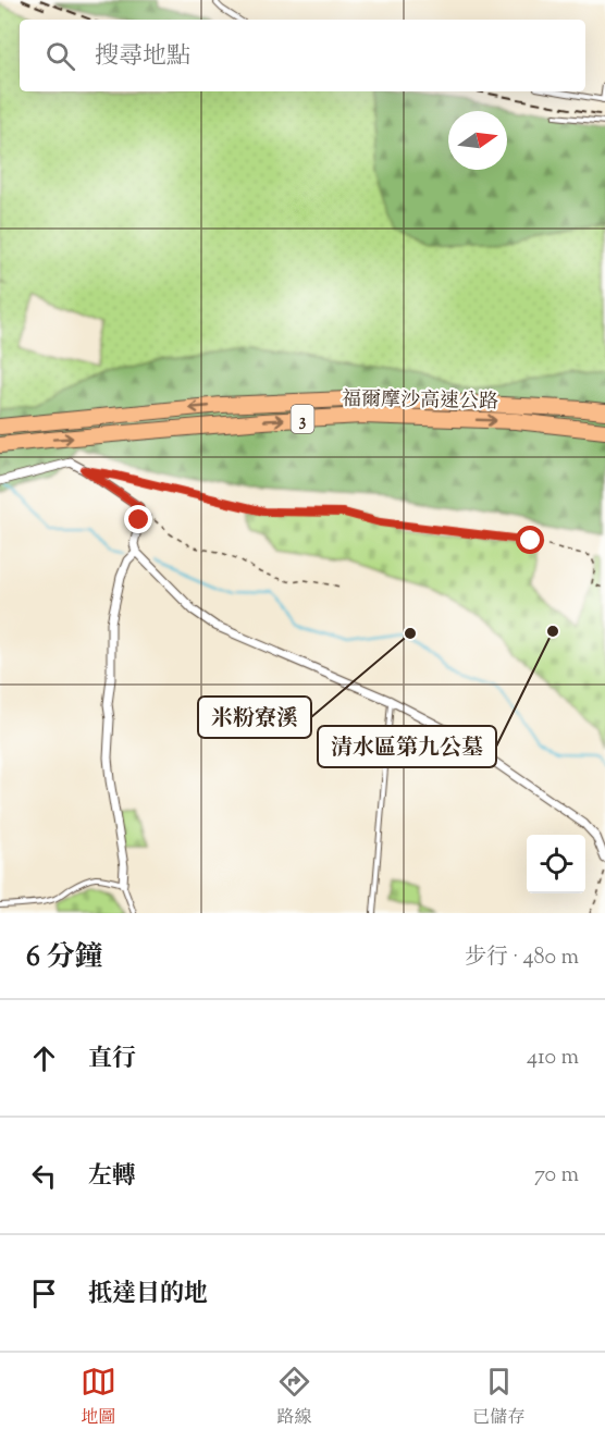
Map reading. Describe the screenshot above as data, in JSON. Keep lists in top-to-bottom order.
{
  "streets": {
    "highway": ["福爾摩沙高速公路", "3"]
  },
  "places": ["清水區第九公墓", "米粉寮溪"],
  "north": "right",
  "page": {
    "search": "搜尋地點",
    "heading": ["6 分鐘", "步行 · 480 m"],
    "list": [
      ["直行", "410 m"],
      ["左轉", "70 m"],
      "抵達目的地"
    ],
    "nav": ["地圖", "路線", "已儲存"]
  }
}
